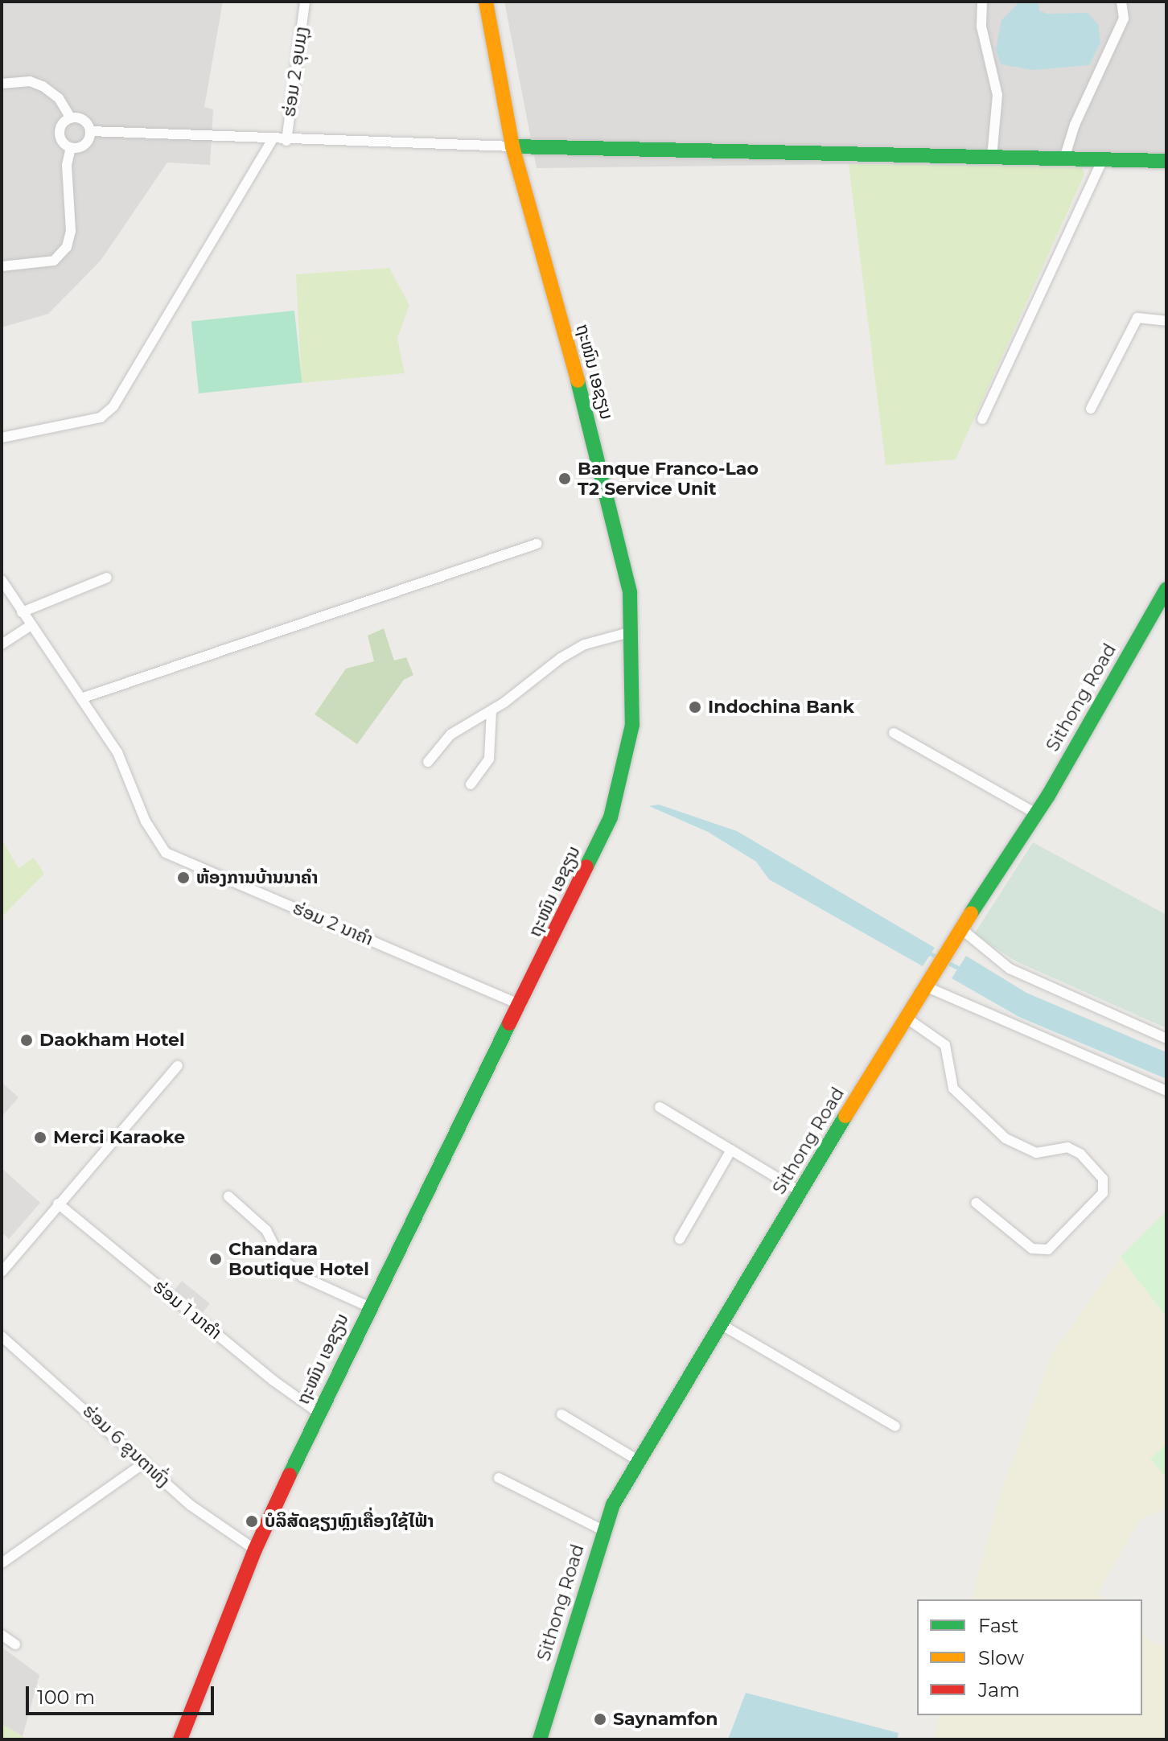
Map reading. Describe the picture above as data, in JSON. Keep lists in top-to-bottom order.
{
  "streets": {
    "main road": ["ຖະໜົນ ເອຊຽນ", "Sithong Road"],
    "street": [
      "ຮ່ອມ 2 ອຸບມຸງ",
      "ຮ່ອມ 2 ນາຄຳ",
      "ຮ່ອມ 1 ນາຄຳ",
      "ຮ່ອມ 6 ຂູນຕາທົ່ງ"
    ]
  },
  "crossings": [
    ["ຖະໜົນ ເອຊຽນ", "ຮ່ອມ 2 ນາຄຳ"],
    ["ຖະໜົນ ເອຊຽນ", "ຮ່ອມ 1 ນາຄຳ"],
    ["ຖະໜົນ ເອຊຽນ", "ຮ່ອມ 6 ຂູນຕາທົ່ງ"]
  ],
  "places": [
    "Banque Franco-Lao T2 Service Unit",
    "Indochina Bank",
    "ຫ້ອງການບ້ານນາຄໍາ",
    "Daokham Hotel",
    "Merci Karaoke",
    "Chandara Boutique Hotel",
    "ບໍລິສັດຊຽງຫຼົງເຄື່ອງໃຊ້ໄຟ້າ",
    "Saynamfon"
  ],
  "legend": ["Fast", "Slow", "Jam"],
  "scale_bar": "100 m"
}
